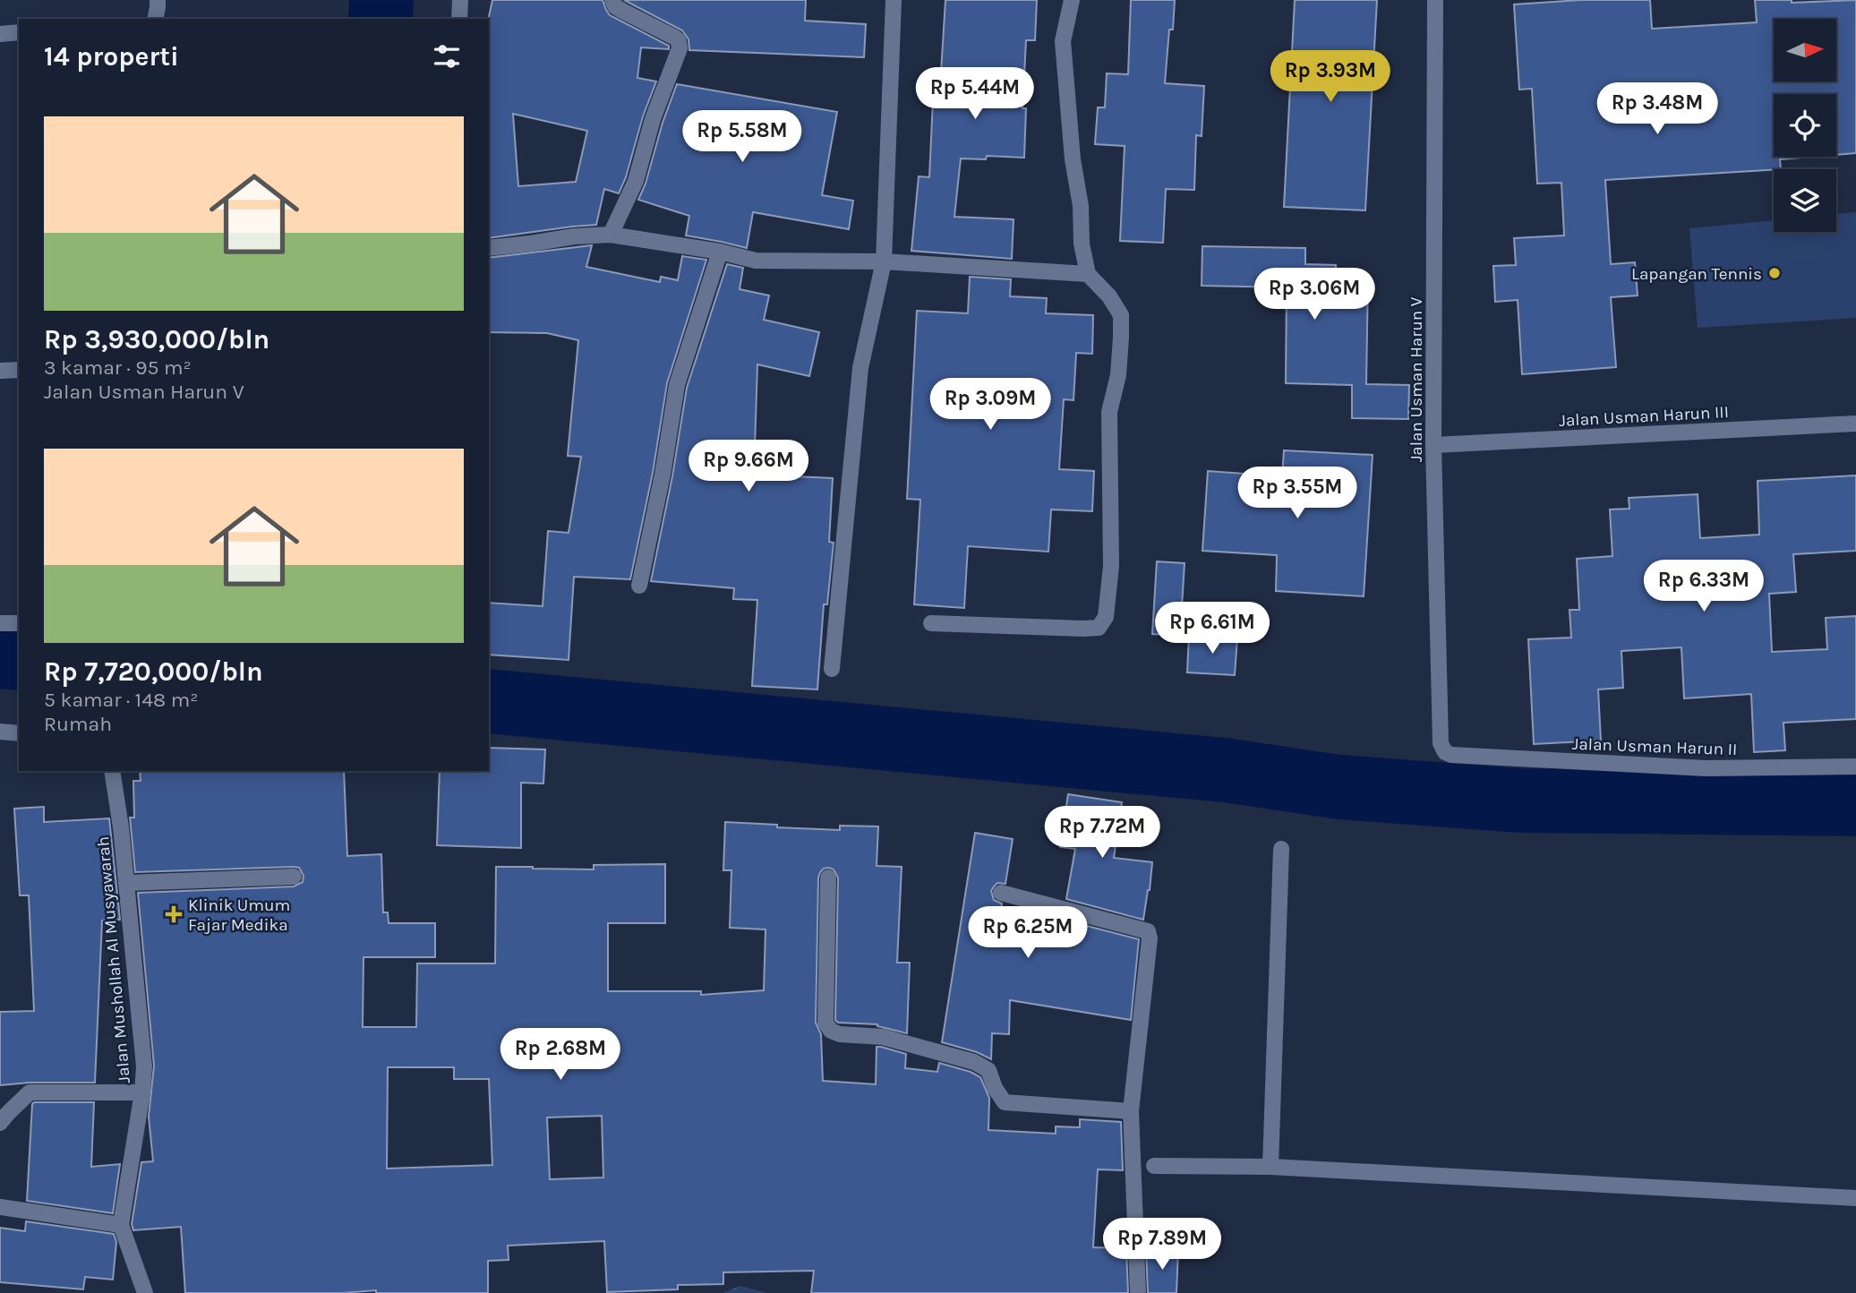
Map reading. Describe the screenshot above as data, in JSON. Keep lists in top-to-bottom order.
{
  "streets": {
    "street": [
      "Jalan Usman Harun V",
      "Jalan Usman Harun III",
      "Jalan Usman Harun II",
      "Jalan Mushollah Al Musyawarah"
    ]
  },
  "crossings": [
    ["Jalan Usman Harun V", "Jalan Usman Harun III"],
    ["Jalan Usman Harun V", "Jalan Usman Harun II"]
  ],
  "places": {
    "other": ["Lapangan Tennis"],
    "health": ["Klinik Umum Fajar Medika"]
  },
  "north": "right",
  "page": {
    "heading": "14 properti",
    "price": [
      "Rp 3.93M",
      "Rp 5.44M",
      "Rp 3.48M",
      "Rp 5.58M",
      "Rp 3.06M",
      "Rp 3.09M",
      "Rp 9.66M",
      "Rp 3.55M",
      "Rp 6.33M",
      "Rp 6.61M",
      "Rp 7.72M",
      "Rp 6.25M",
      "Rp 2.68M",
      "Rp 7.89M"
    ],
    "list": [
      {
        "name": "Rp 3,930,000/bln",
        "note": "3 kamar · 95 m² · Jalan Usman Harun V"
      },
      {
        "name": "Rp 7,720,000/bln",
        "note": "5 kamar · 148 m² · Rumah"
      }
    ]
  }
}
